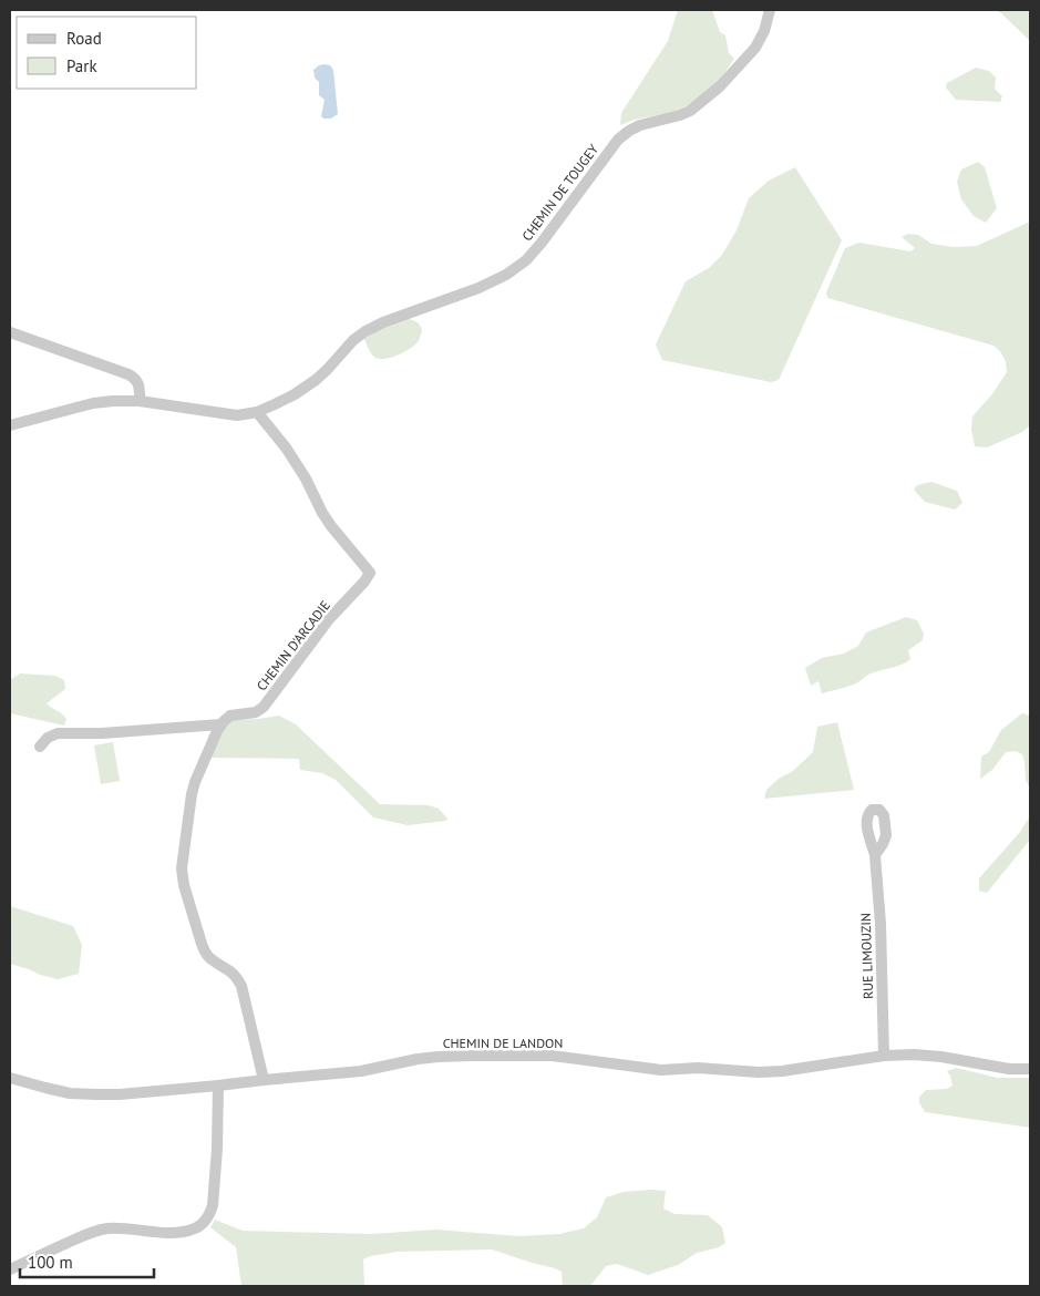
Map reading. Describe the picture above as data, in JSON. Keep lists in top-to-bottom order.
{
  "streets": {
    "street": [
      "CHEMIN DE TOUGEY",
      "CHEMIN D'ARCADIE",
      "RUE LIMOUZIN",
      "CHEMIN DE LANDON"
    ]
  },
  "crossings": [
    ["CHEMIN DE TOUGEY", "CHEMIN D'ARCADIE"],
    ["RUE LIMOUZIN", "CHEMIN DE LANDON"]
  ],
  "legend": ["Road", "Park"],
  "scale_bar": "100 m"
}
